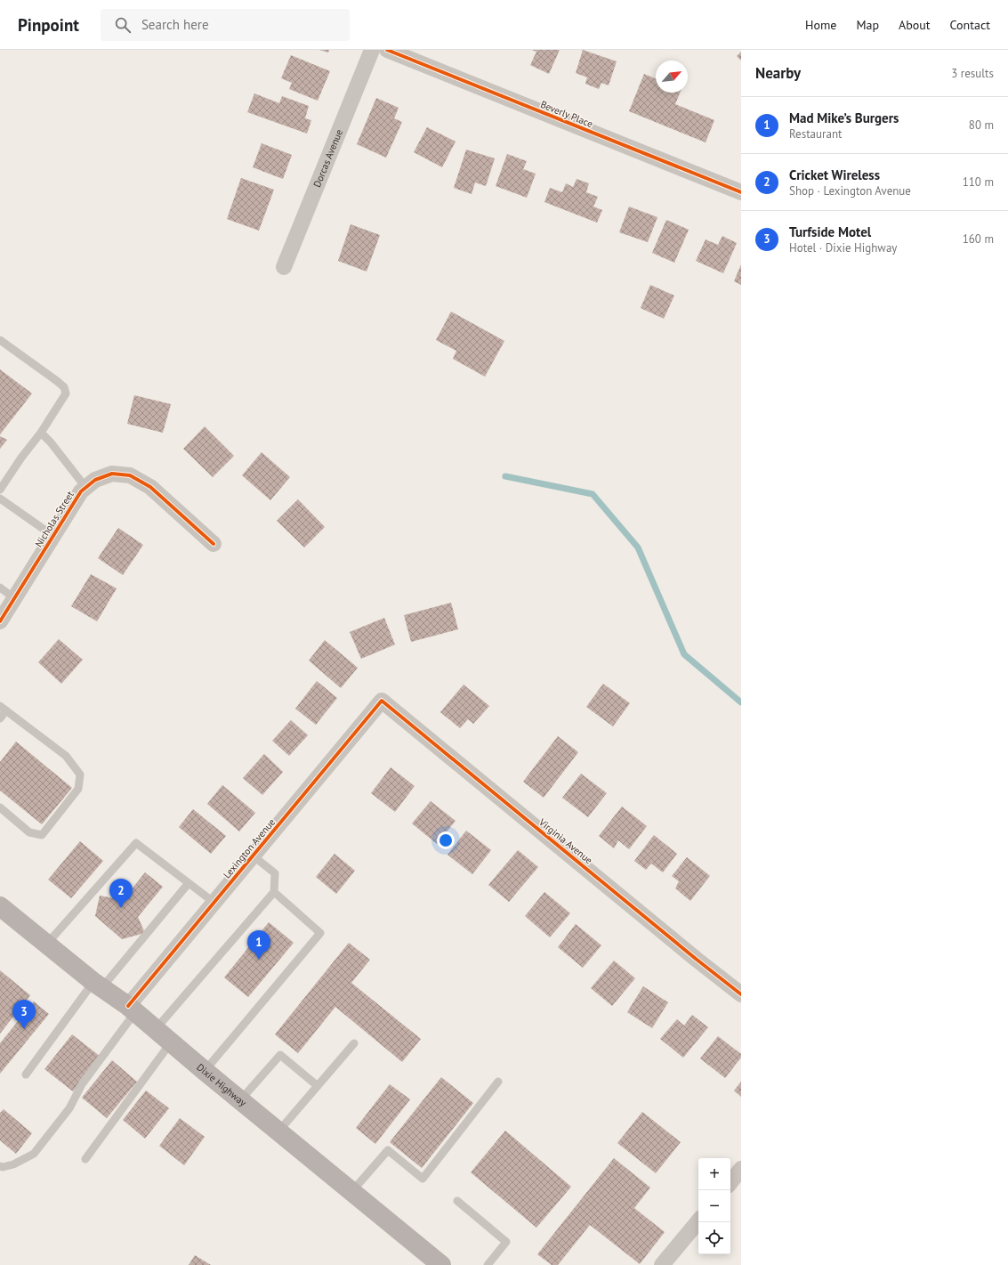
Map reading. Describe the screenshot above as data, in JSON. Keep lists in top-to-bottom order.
{
  "streets": {
    "main road": ["Dixie Highway"],
    "street": [
      "Beverly Place",
      "Dorcas Avenue",
      "Nicholas Street",
      "Virginia Avenue",
      "Lexington Avenue"
    ]
  },
  "crossings": [
    ["Virginia Avenue", "Lexington Avenue"],
    ["Lexington Avenue", "Dixie Highway"]
  ],
  "north": "top right",
  "page": {
    "header": "Pinpoint",
    "search": "Search here",
    "nav": [
      "Home",
      "Map",
      "About",
      "Contact"
    ],
    "heading": ["Nearby", "3 results"],
    "list": [
      {
        "mark": "1",
        "name": "Mad Mike’s Burgers",
        "note": "Restaurant",
        "value": "80 m"
      },
      {
        "mark": "2",
        "name": "Cricket Wireless",
        "note": "Shop · Lexington Avenue",
        "value": "110 m"
      },
      {
        "mark": "3",
        "name": "Turfside Motel",
        "note": "Hotel · Dixie Highway",
        "value": "160 m"
      }
    ],
    "pins": ["2", "1", "3"],
    "map_buttons": ["+", "−"]
  }
}
